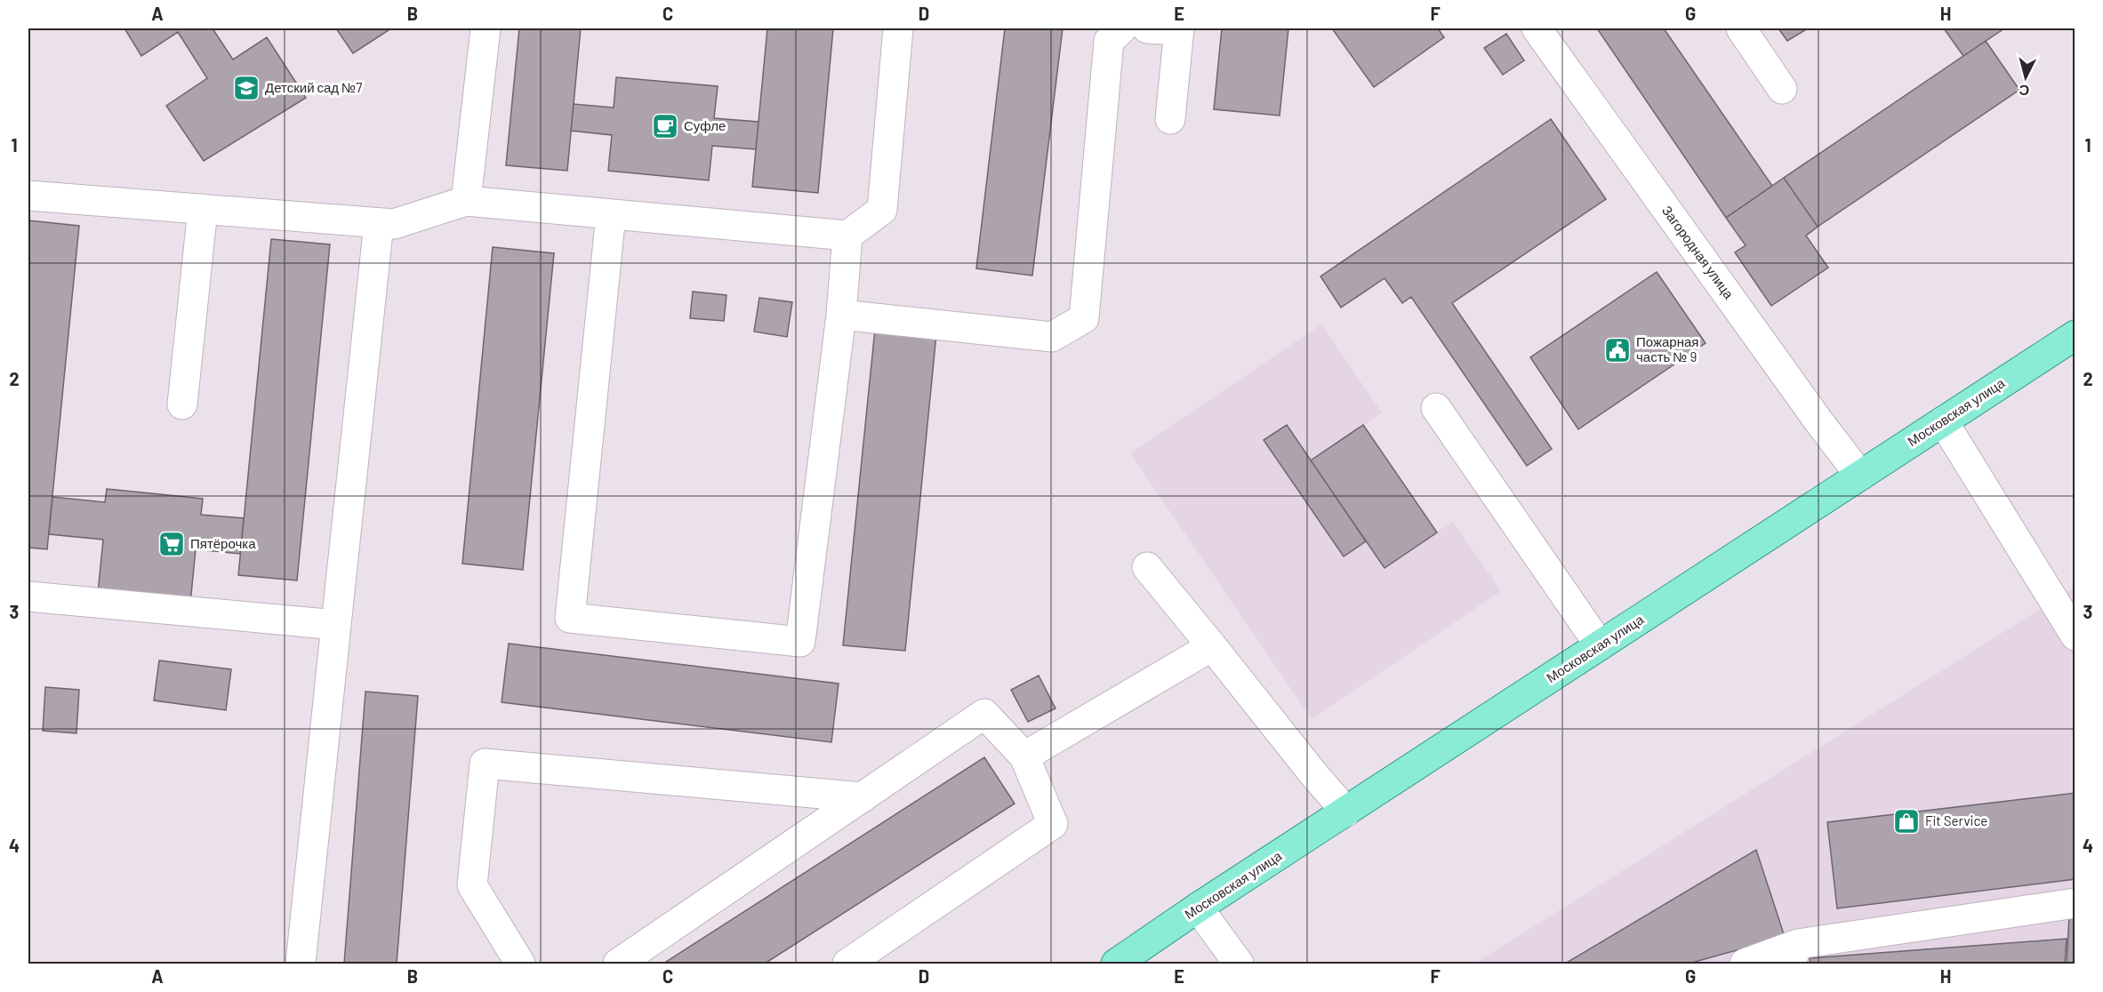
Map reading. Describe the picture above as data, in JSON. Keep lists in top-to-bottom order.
{
  "streets": {
    "main road": ["Московская улица"],
    "street": ["Загородная улица"]
  },
  "crossings": [
    ["Загородная улица", "Московская улица"]
  ],
  "places": {
    "school or university": ["Детский сад №7"],
    "cafe": ["Суфле"],
    "public building": ["Пожарная часть № 9"],
    "supermarket": ["Пятёрочка"],
    "shop": ["Fit Service"]
  },
  "north": "bottom",
  "grid": {
    "columns": [
      "A",
      "B",
      "C",
      "D",
      "E",
      "F",
      "G",
      "H"
    ],
    "rows": [
      "1",
      "2",
      "3",
      "4"
    ]
  }
}
